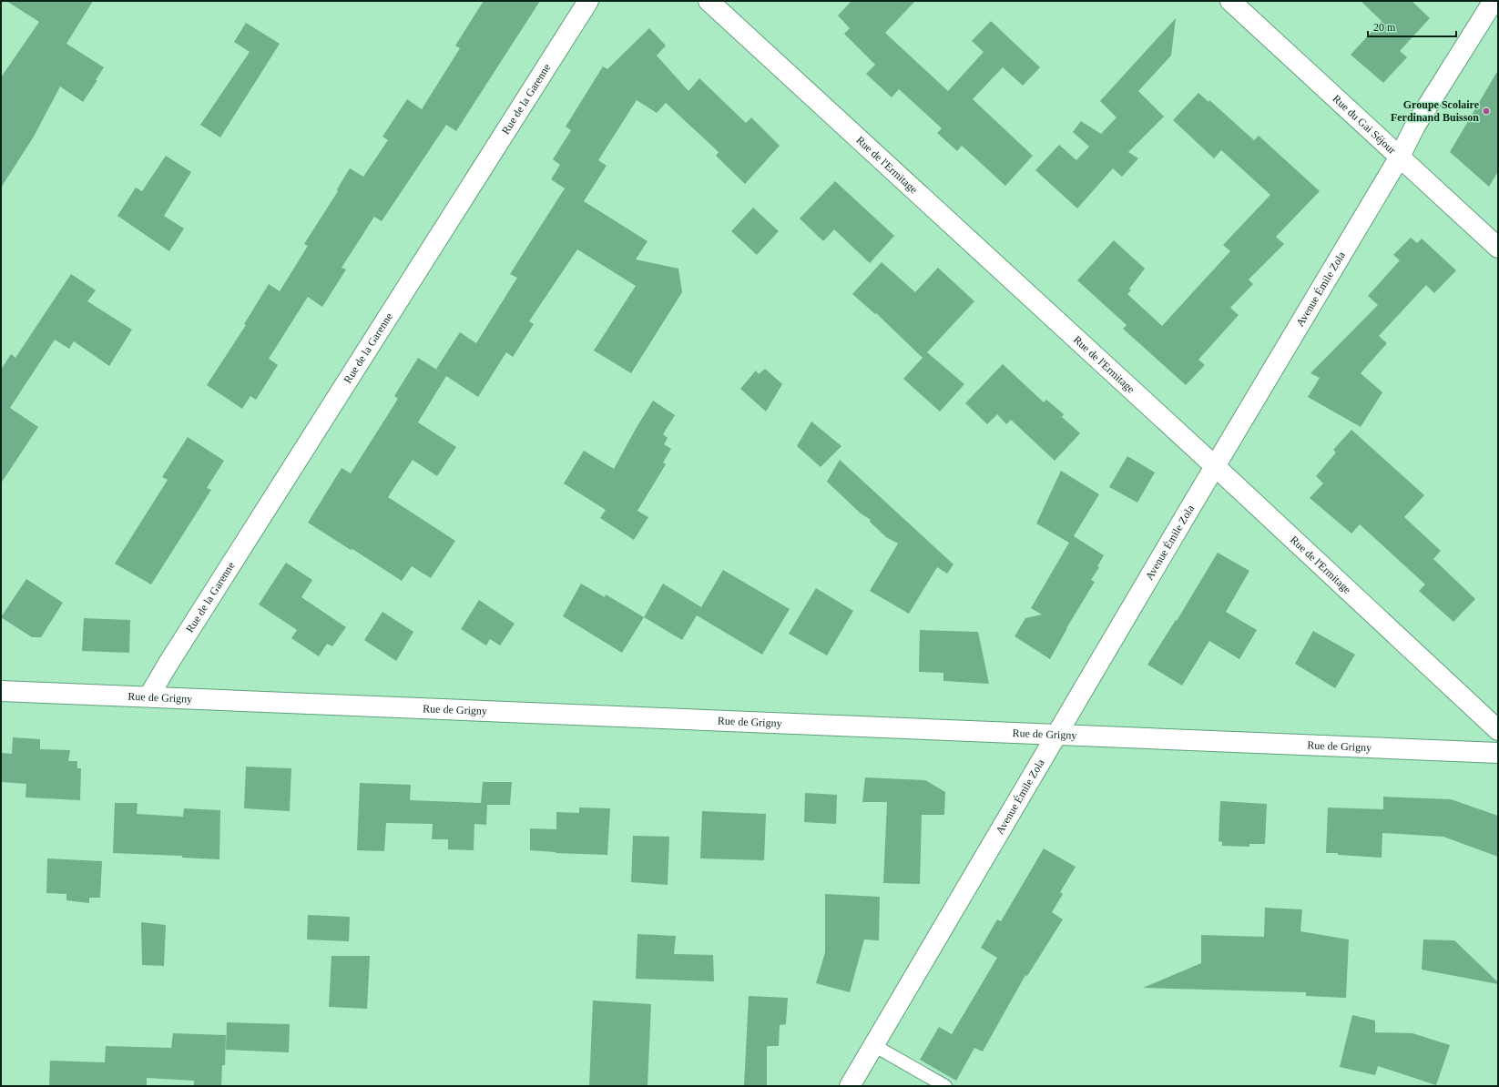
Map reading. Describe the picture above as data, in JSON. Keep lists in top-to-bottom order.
{
  "streets": {
    "street": [
      "Rue de la Garenne",
      "Rue du Gai Séjour",
      "Rue de l'Ermitage",
      "Avenue Émile Zola",
      "Rue de Grigny"
    ]
  },
  "crossings": [
    ["Rue de la Garenne", "Rue de Grigny"],
    ["Rue du Gai Séjour", "Avenue Émile Zola"],
    ["Rue de l'Ermitage", "Avenue Émile Zola"],
    ["Avenue Émile Zola", "Rue de Grigny"]
  ],
  "places": ["Groupe Scolaire Ferdinand Buisson"],
  "scale_bar": "20 m"
}
